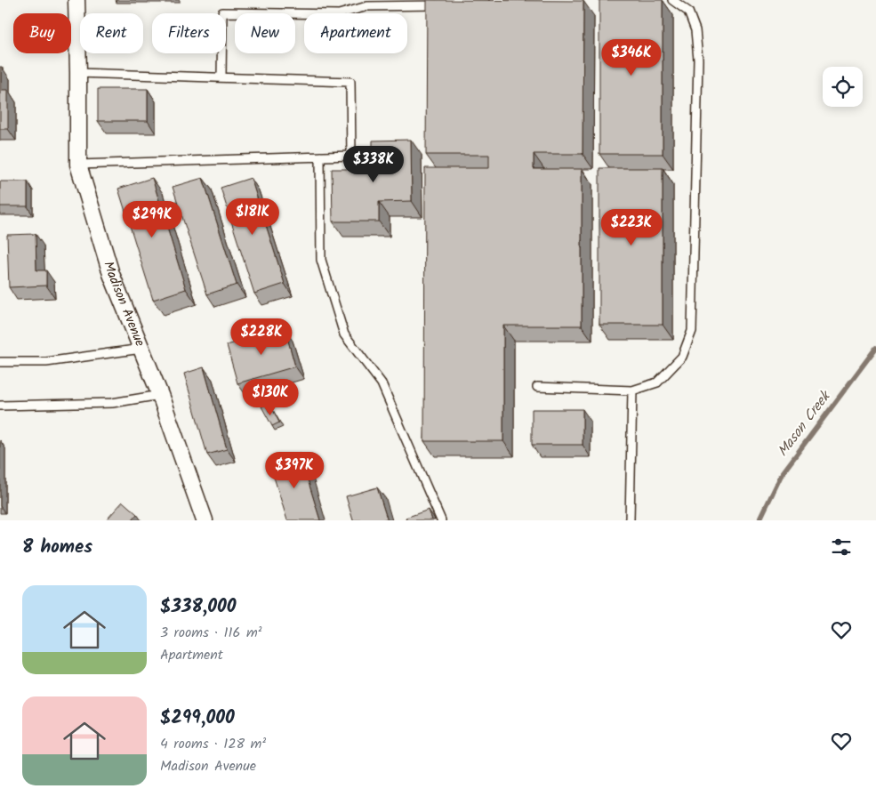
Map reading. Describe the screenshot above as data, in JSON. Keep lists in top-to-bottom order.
{
  "streets": {
    "street": ["Madison Avenue"]
  },
  "water": ["Mason Creek"],
  "page": {
    "chip": [
      "Buy",
      "Rent",
      "Filters",
      "New",
      "Apartment"
    ],
    "price": [
      "$346K",
      "$338K",
      "$181K",
      "$299K",
      "$223K",
      "$228K",
      "$130K",
      "$397K"
    ],
    "heading": "8 homes",
    "list": [
      {
        "name": "$338,000",
        "note": "3 rooms · 116 m² · Apartment"
      },
      {
        "name": "$299,000",
        "note": "4 rooms · 128 m² · Madison Avenue"
      }
    ]
  }
}
